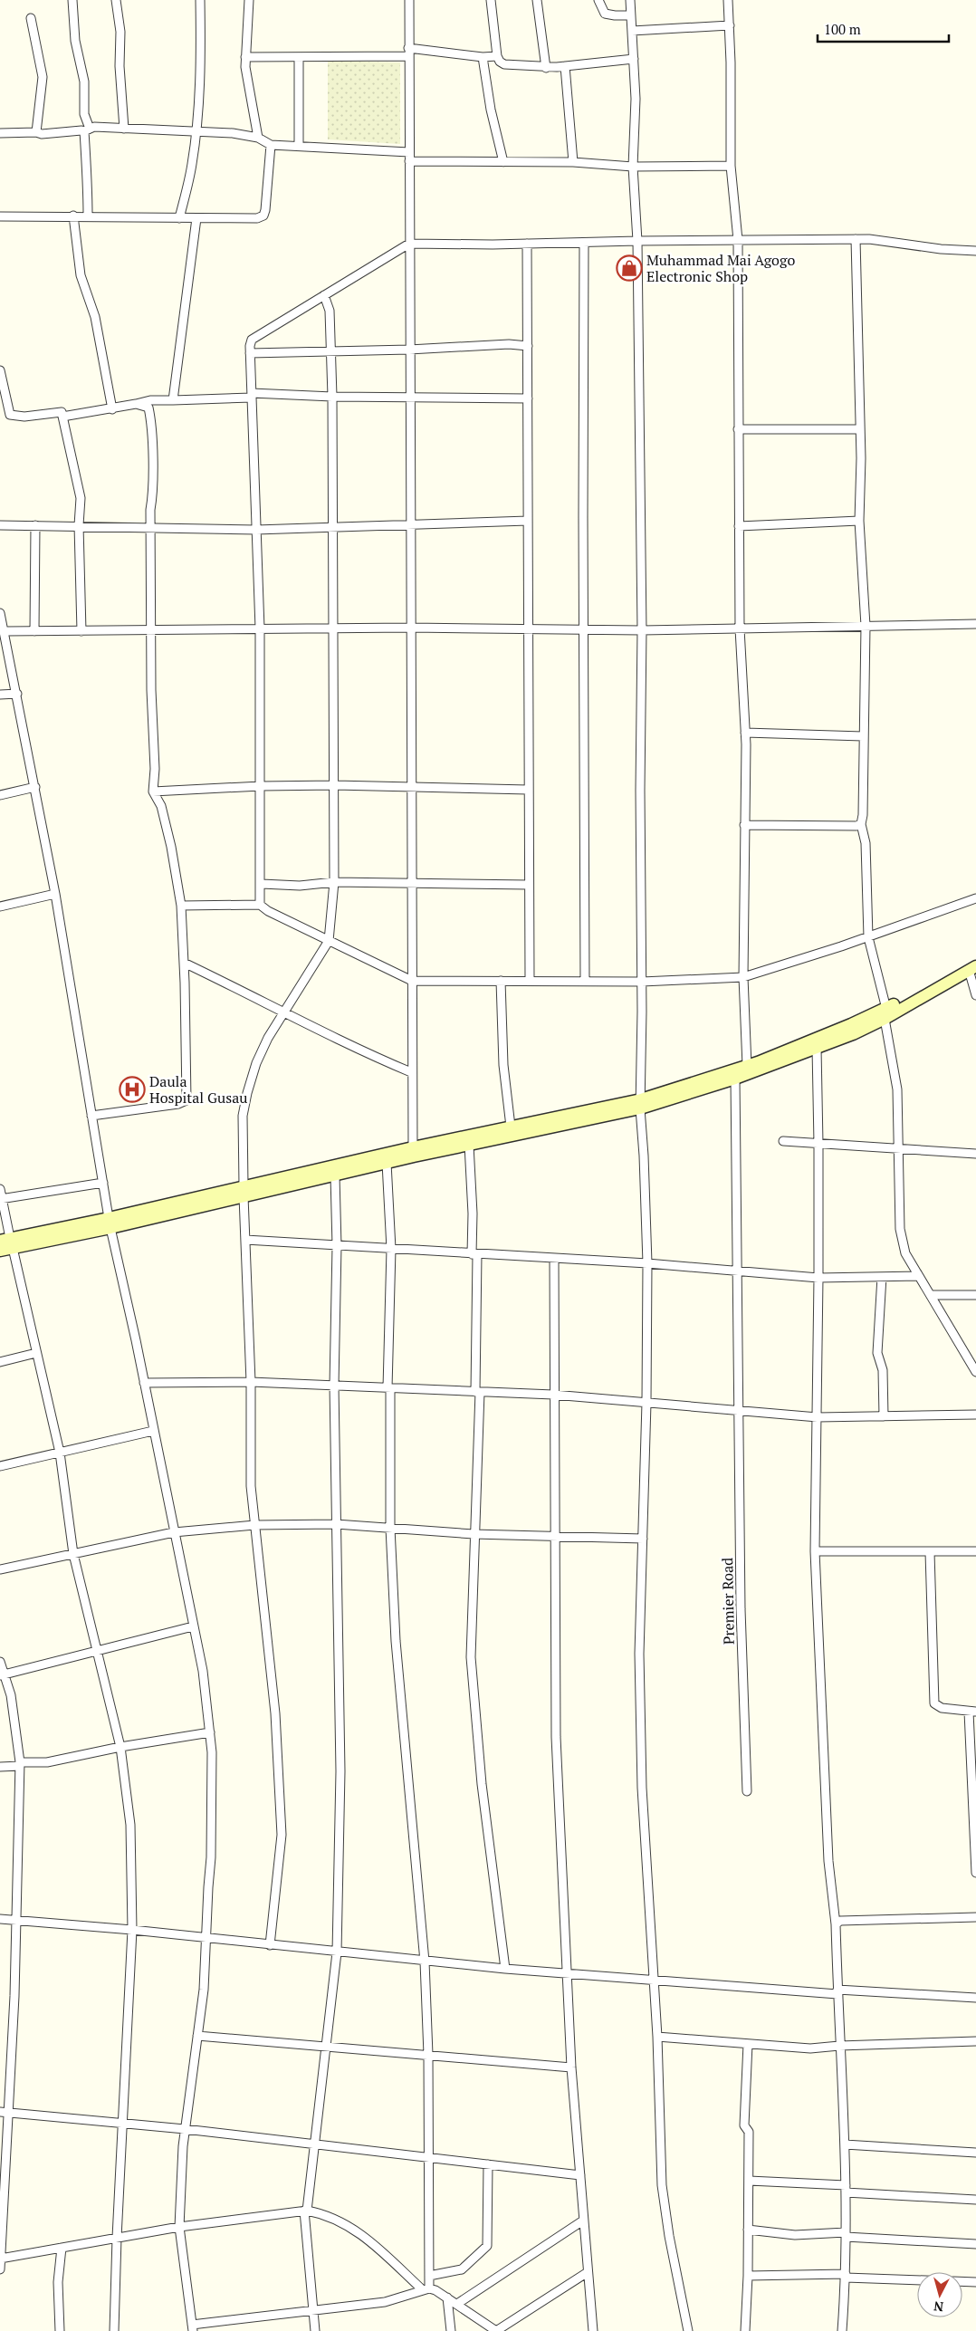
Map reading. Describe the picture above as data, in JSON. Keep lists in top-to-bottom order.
{
  "streets": {
    "street": ["Premier Road"]
  },
  "places": {
    "shop": ["Muhammad Mai Agogo Electronic Shop"],
    "hospital": ["Daula Hospital Gusau"]
  },
  "scale_bar": "100 m",
  "north": "bottom"
}
